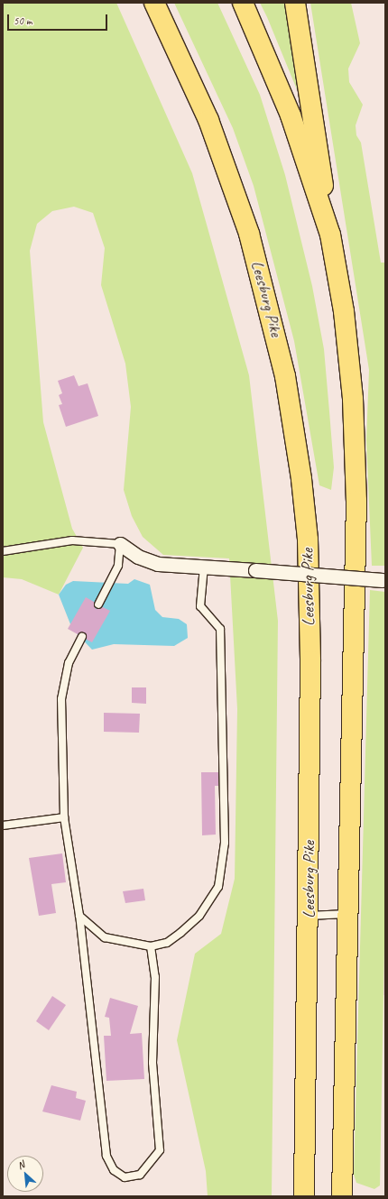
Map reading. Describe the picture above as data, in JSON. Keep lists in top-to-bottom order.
{
  "streets": {
    "highway": ["Leesburg Pike"]
  },
  "scale_bar": "50 m",
  "north": "top left"
}
